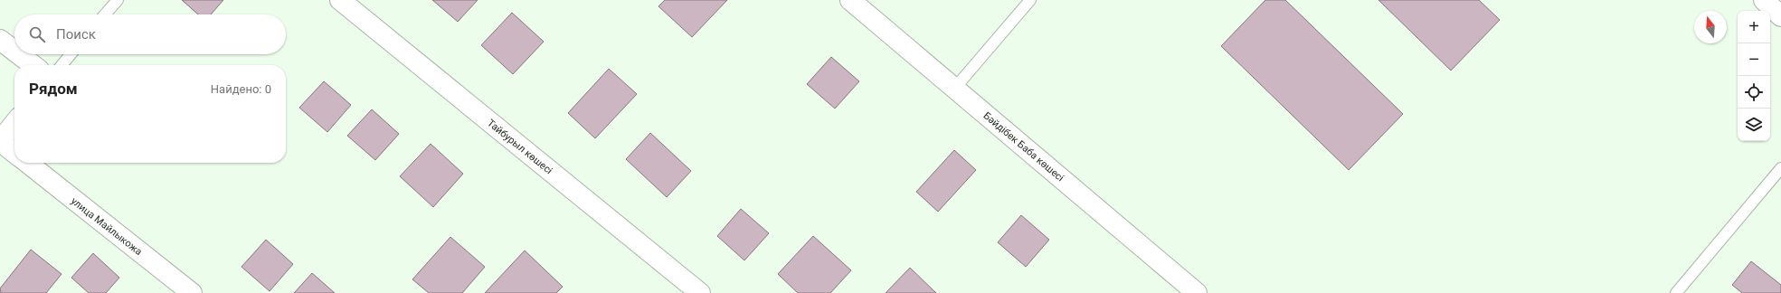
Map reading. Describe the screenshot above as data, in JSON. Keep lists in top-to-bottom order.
{
  "streets": {
    "street": ["Тайбурыл көшесі", "Бәйдібек Баба көшесі", "улица Майлыкожа"]
  },
  "north": "top",
  "page": {
    "map_buttons": ["+", "−"],
    "search": "Поиск",
    "heading": ["Рядом", "Найдено: 0"]
  }
}
